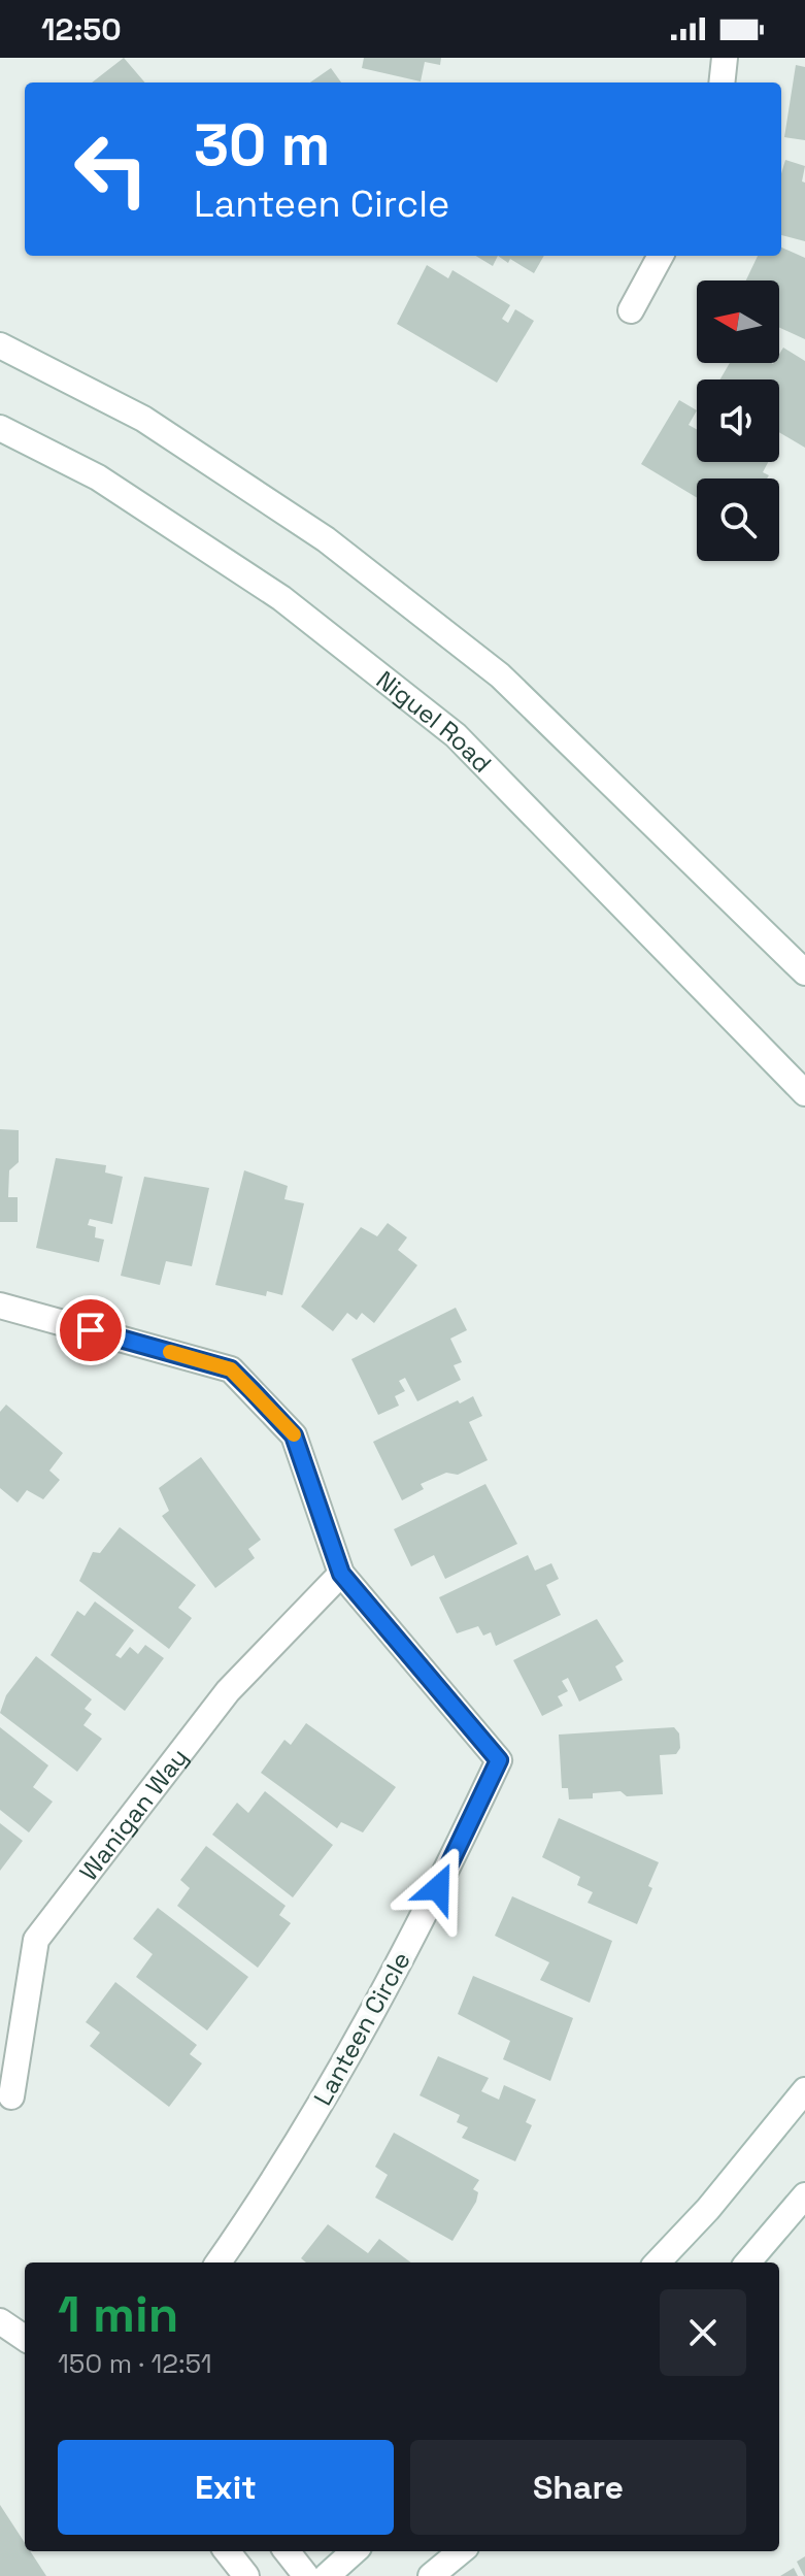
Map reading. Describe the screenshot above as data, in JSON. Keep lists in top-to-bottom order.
{
  "streets": {
    "main road": ["Niguel Road", "Wanigan Way", "Lanteen Circle"]
  },
  "crossings": [
    ["Wanigan Way", "Lanteen Circle"]
  ],
  "north": "left",
  "page": {
    "status": "12:50",
    "turn": ["30 m", "Lanteen Circle"],
    "heading": ["1 min", "150 m · 12:51"],
    "buttons": ["Exit", "Share"]
  }
}
